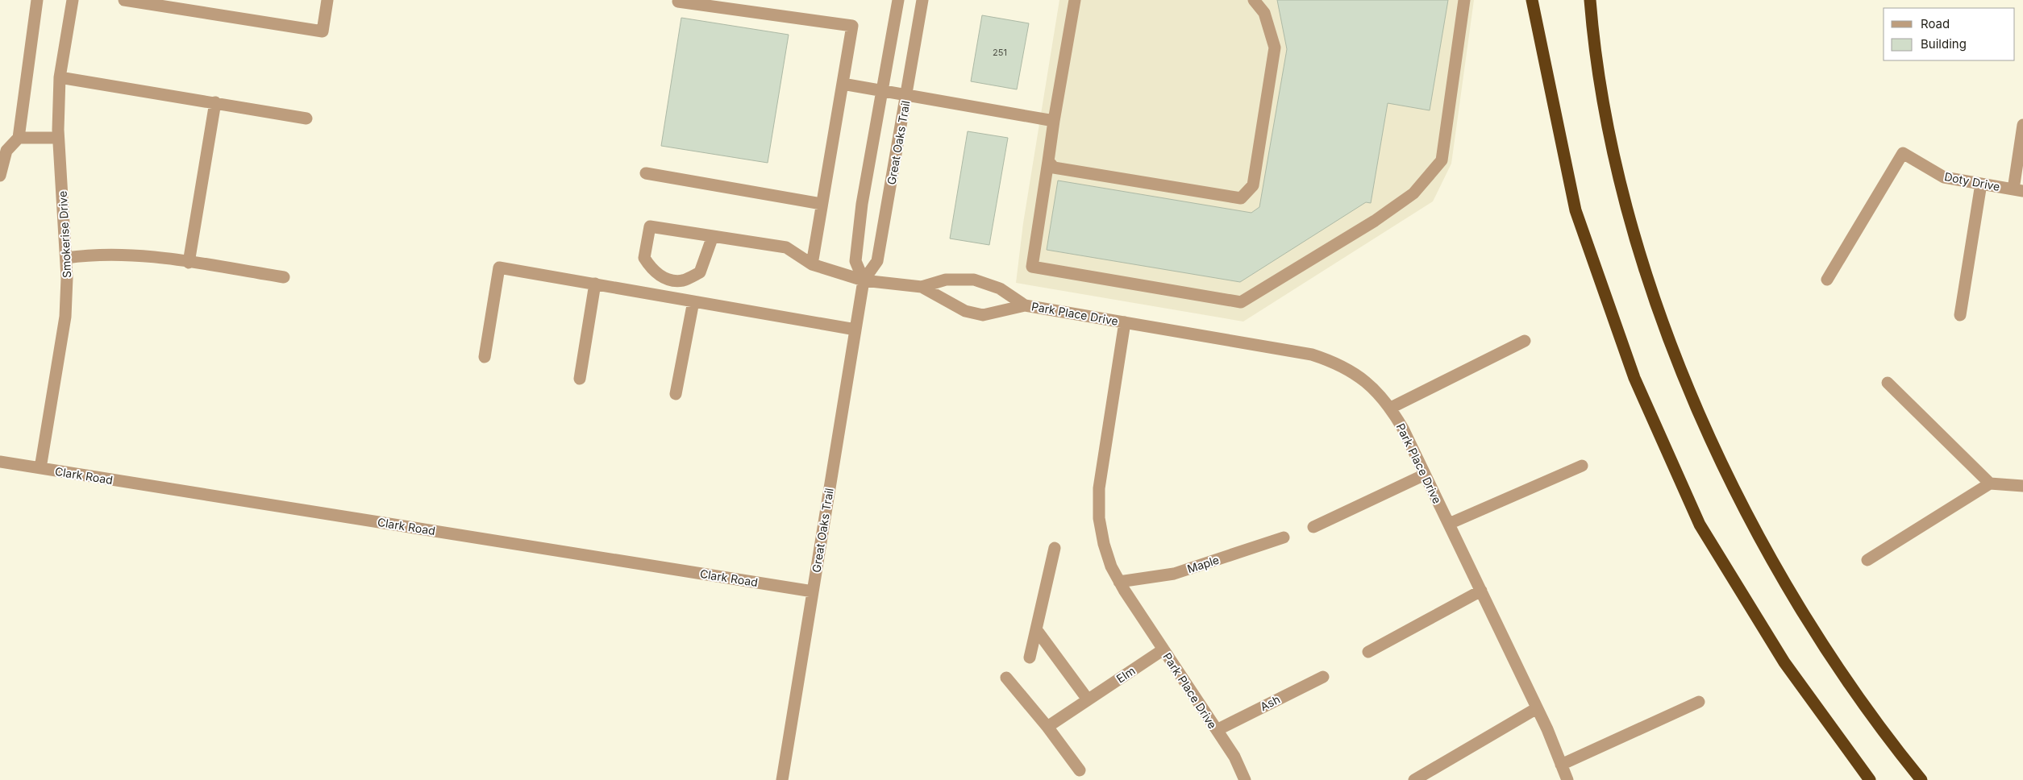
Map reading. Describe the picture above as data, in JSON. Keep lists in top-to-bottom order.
{
  "streets": {
    "street": [
      "Great Oaks Trail",
      "Doty Drive",
      "Smokerise Drive",
      "Park Place Drive",
      "Clark Road",
      "Maple",
      "Elm",
      "Ash"
    ]
  },
  "crossings": [
    ["Great Oaks Trail", "Park Place Drive"],
    ["Great Oaks Trail", "Clark Road"],
    ["Smokerise Drive", "Clark Road"],
    ["Park Place Drive", "Maple"],
    ["Park Place Drive", "Elm"],
    ["Park Place Drive", "Ash"]
  ],
  "house_numbers": ["251"],
  "legend": ["Road", "Building"]
}
